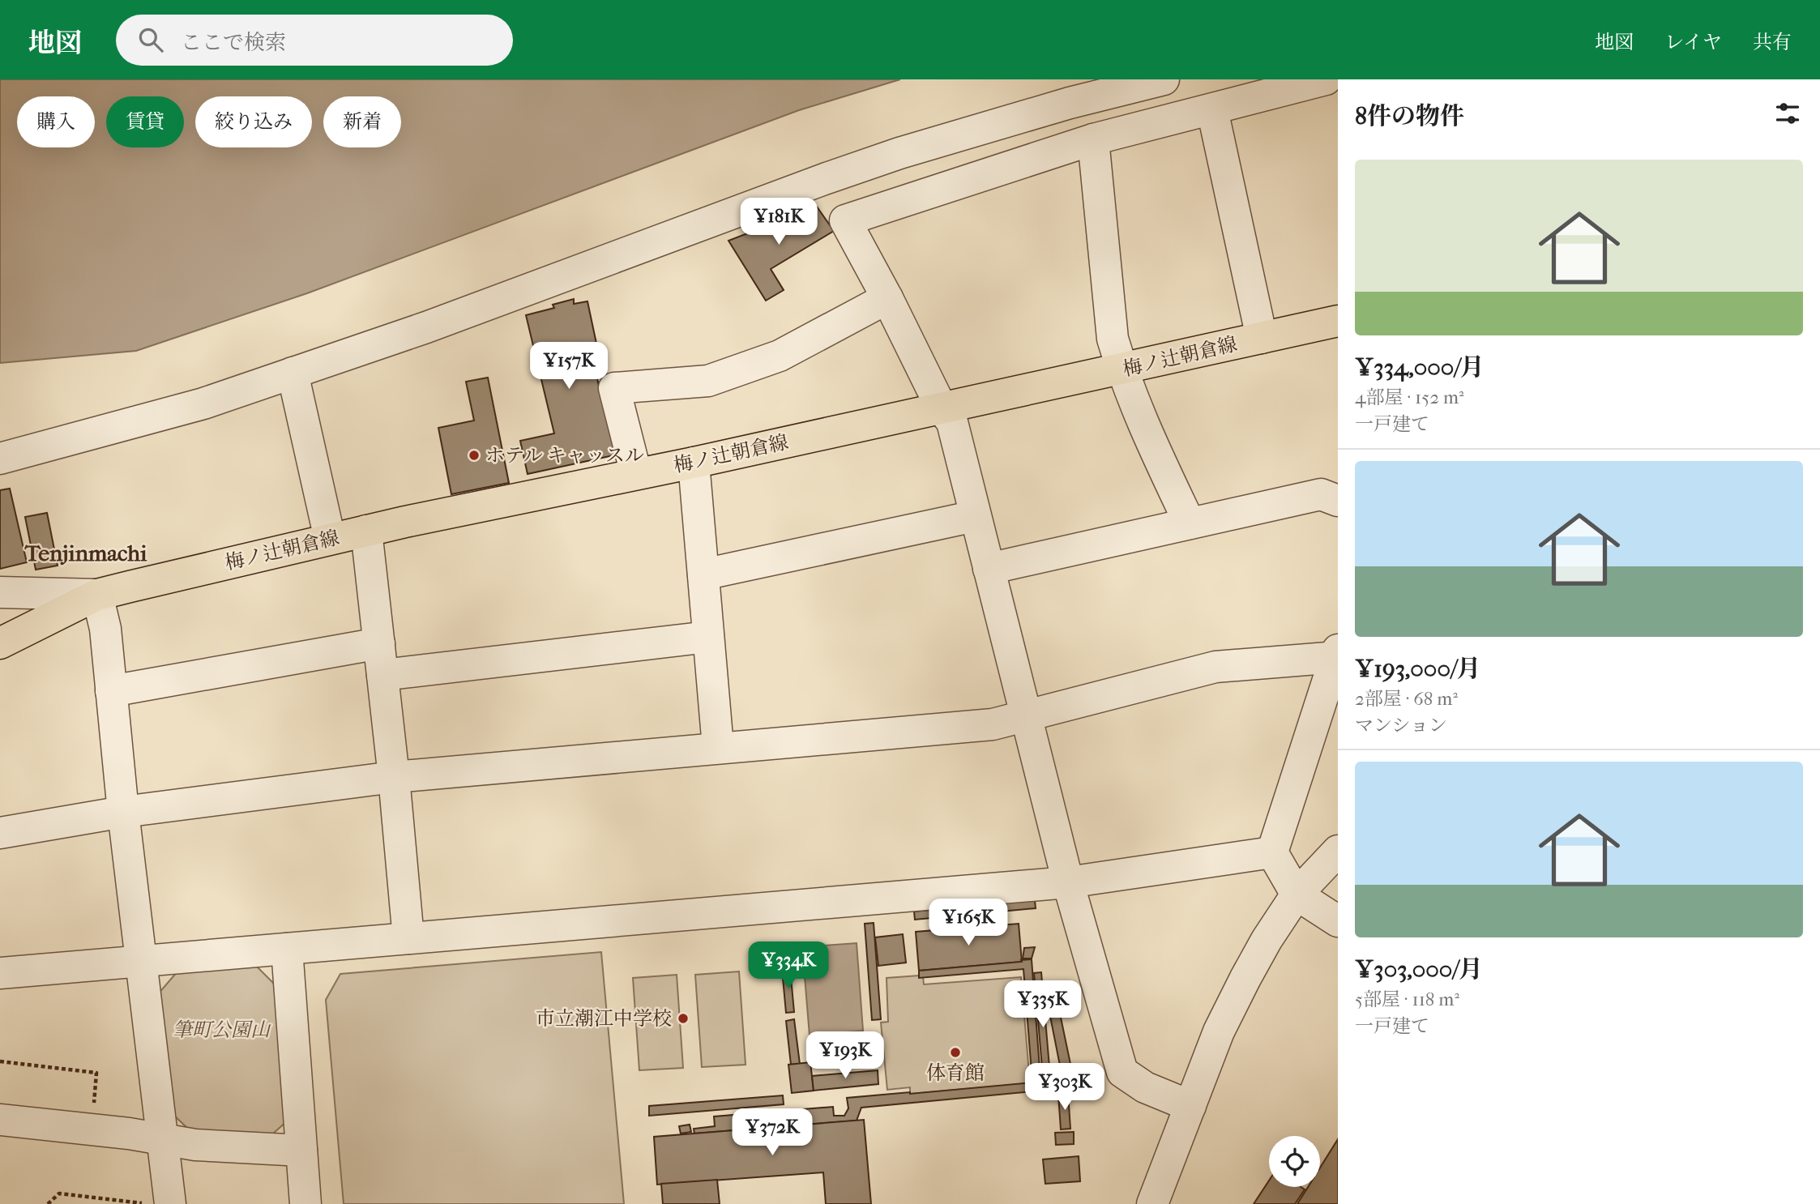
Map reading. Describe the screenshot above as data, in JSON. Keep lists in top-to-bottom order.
{
  "streets": {
    "main road": ["梅ノ辻朝倉線"]
  },
  "districts": ["Tenjinmachi"],
  "parks": ["筆町公園山"],
  "places": ["ホテル キャッスル", "市立潮江中学校", "体育館"],
  "page": {
    "header": "地図",
    "search": "ここで検索",
    "nav": ["地図", "レイヤ", "共有"],
    "heading": "8件の物件",
    "chip": [
      "購入",
      "賃貸",
      "絞り込み",
      "新着"
    ],
    "list": [
      {
        "name": "¥334,000/月",
        "note": "4部屋 · 152 m² · 一戸建て"
      },
      {
        "name": "¥193,000/月",
        "note": "2部屋 · 68 m² · マンション"
      },
      {
        "name": "¥303,000/月",
        "note": "5部屋 · 118 m² · 一戸建て"
      }
    ],
    "price": [
      "¥181K",
      "¥157K",
      "¥165K",
      "¥334K",
      "¥335K",
      "¥193K",
      "¥303K",
      "¥372K"
    ]
  }
}
